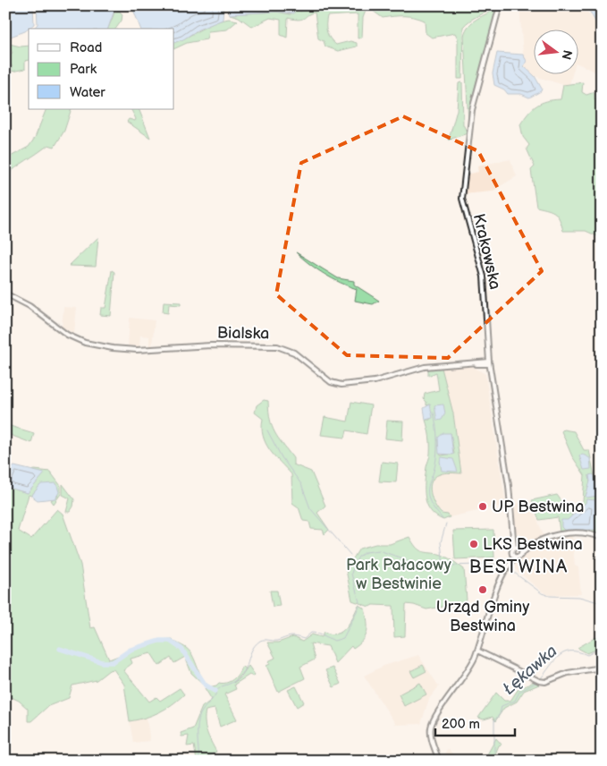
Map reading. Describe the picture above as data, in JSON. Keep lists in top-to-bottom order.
{
  "streets": {
    "street": ["Krakowska", "Bialska"]
  },
  "crossings": [
    ["Krakowska", "Bialska"]
  ],
  "districts": ["BESTWINA"],
  "water": ["Łękawka"],
  "parks": ["Park Pałacowy w Bestwinie"],
  "places": ["UP Bestwina", "LKS Bestwina", "Urząd Gminy Bestwina"],
  "legend": ["Road", "Park", "Water"],
  "scale_bar": "200 m",
  "north": "right"
}
